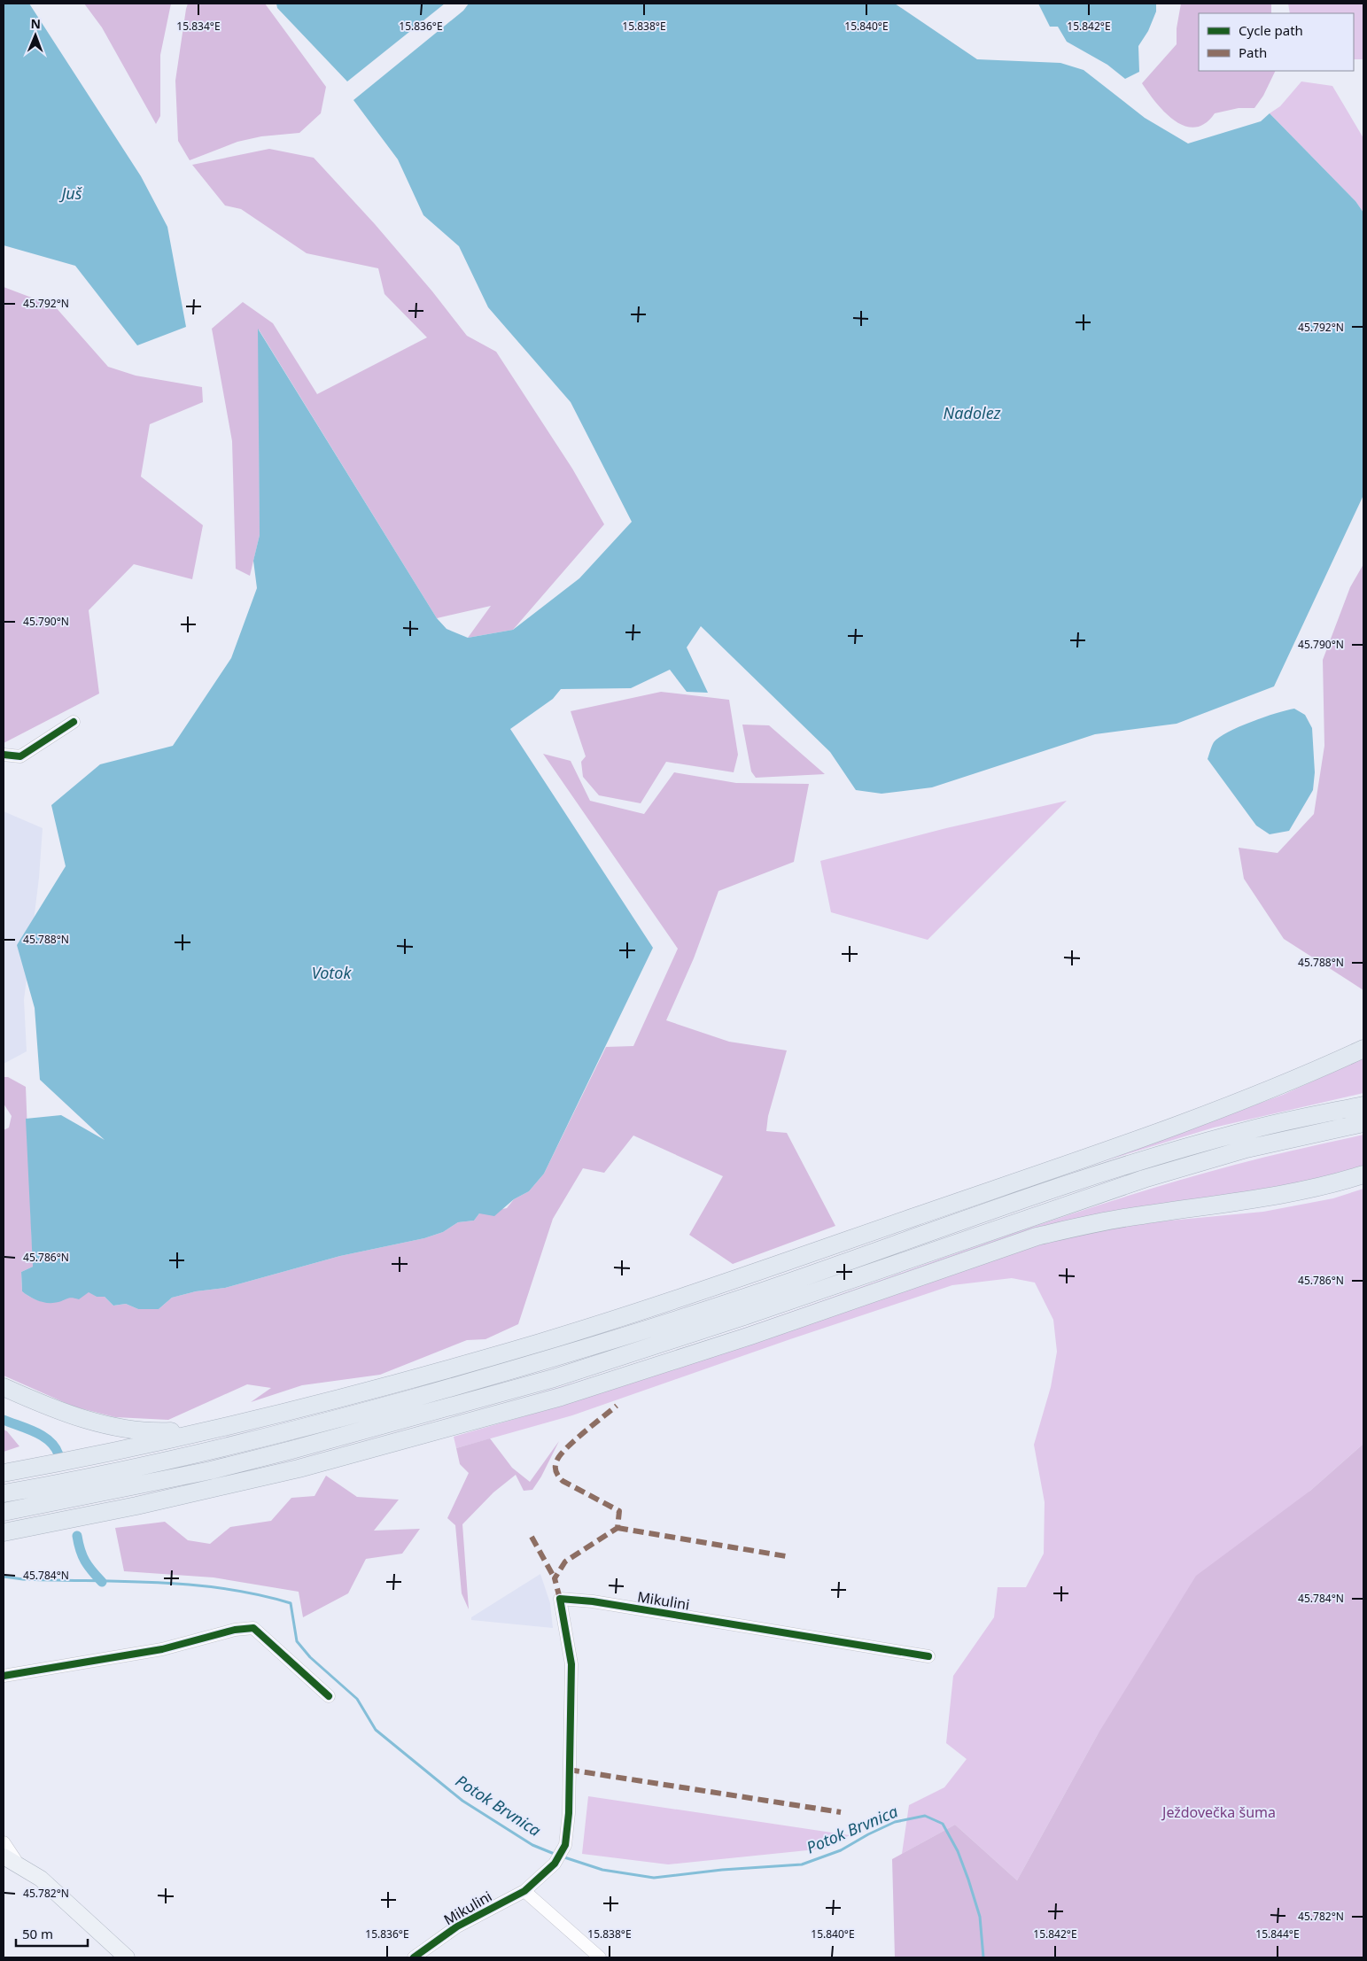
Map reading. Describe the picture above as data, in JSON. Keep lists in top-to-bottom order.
{
  "streets": {
    "street": ["Mikulini"]
  },
  "water": [
    "Juš",
    "Nadolez",
    "Votok",
    "Potok Brvnica"
  ],
  "parks": ["Ježdovečka šuma"],
  "legend": ["Cycle path", "Path"],
  "scale_bar": "50 m",
  "north": "top",
  "coordinates": [
    "15.834°E",
    "15.836°E",
    "15.838°E",
    "15.840°E",
    "15.842°E",
    "45.792°N",
    "45.790°N",
    "45.788°N",
    "45.786°N",
    "45.784°N",
    "45.782°N",
    "15.844°E"
  ]
}
